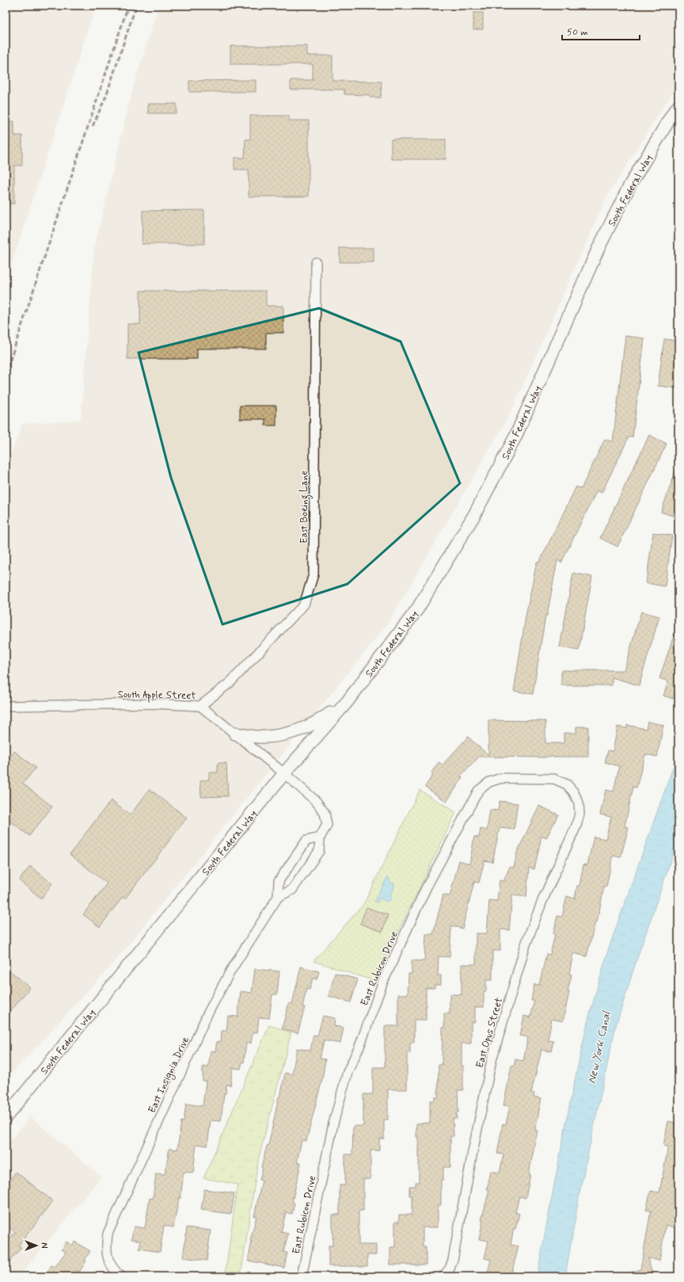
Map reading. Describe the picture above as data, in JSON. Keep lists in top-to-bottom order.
{
  "streets": {
    "main road": ["South Federal Way"],
    "street": [
      "East Boeing Lane",
      "South Apple Street",
      "East Rubicon Drive",
      "East Opus Street",
      "East Insignia Drive"
    ]
  },
  "crossings": [
    ["South Federal Way", "South Apple Street"],
    ["South Federal Way", "East Insignia Drive"],
    ["East Boeing Lane", "South Apple Street"],
    ["South Apple Street", "East Insignia Drive"],
    ["East Rubicon Drive", "East Opus Street"]
  ],
  "water": ["New York Canal"],
  "scale_bar": "50 m",
  "north": "right"
}
